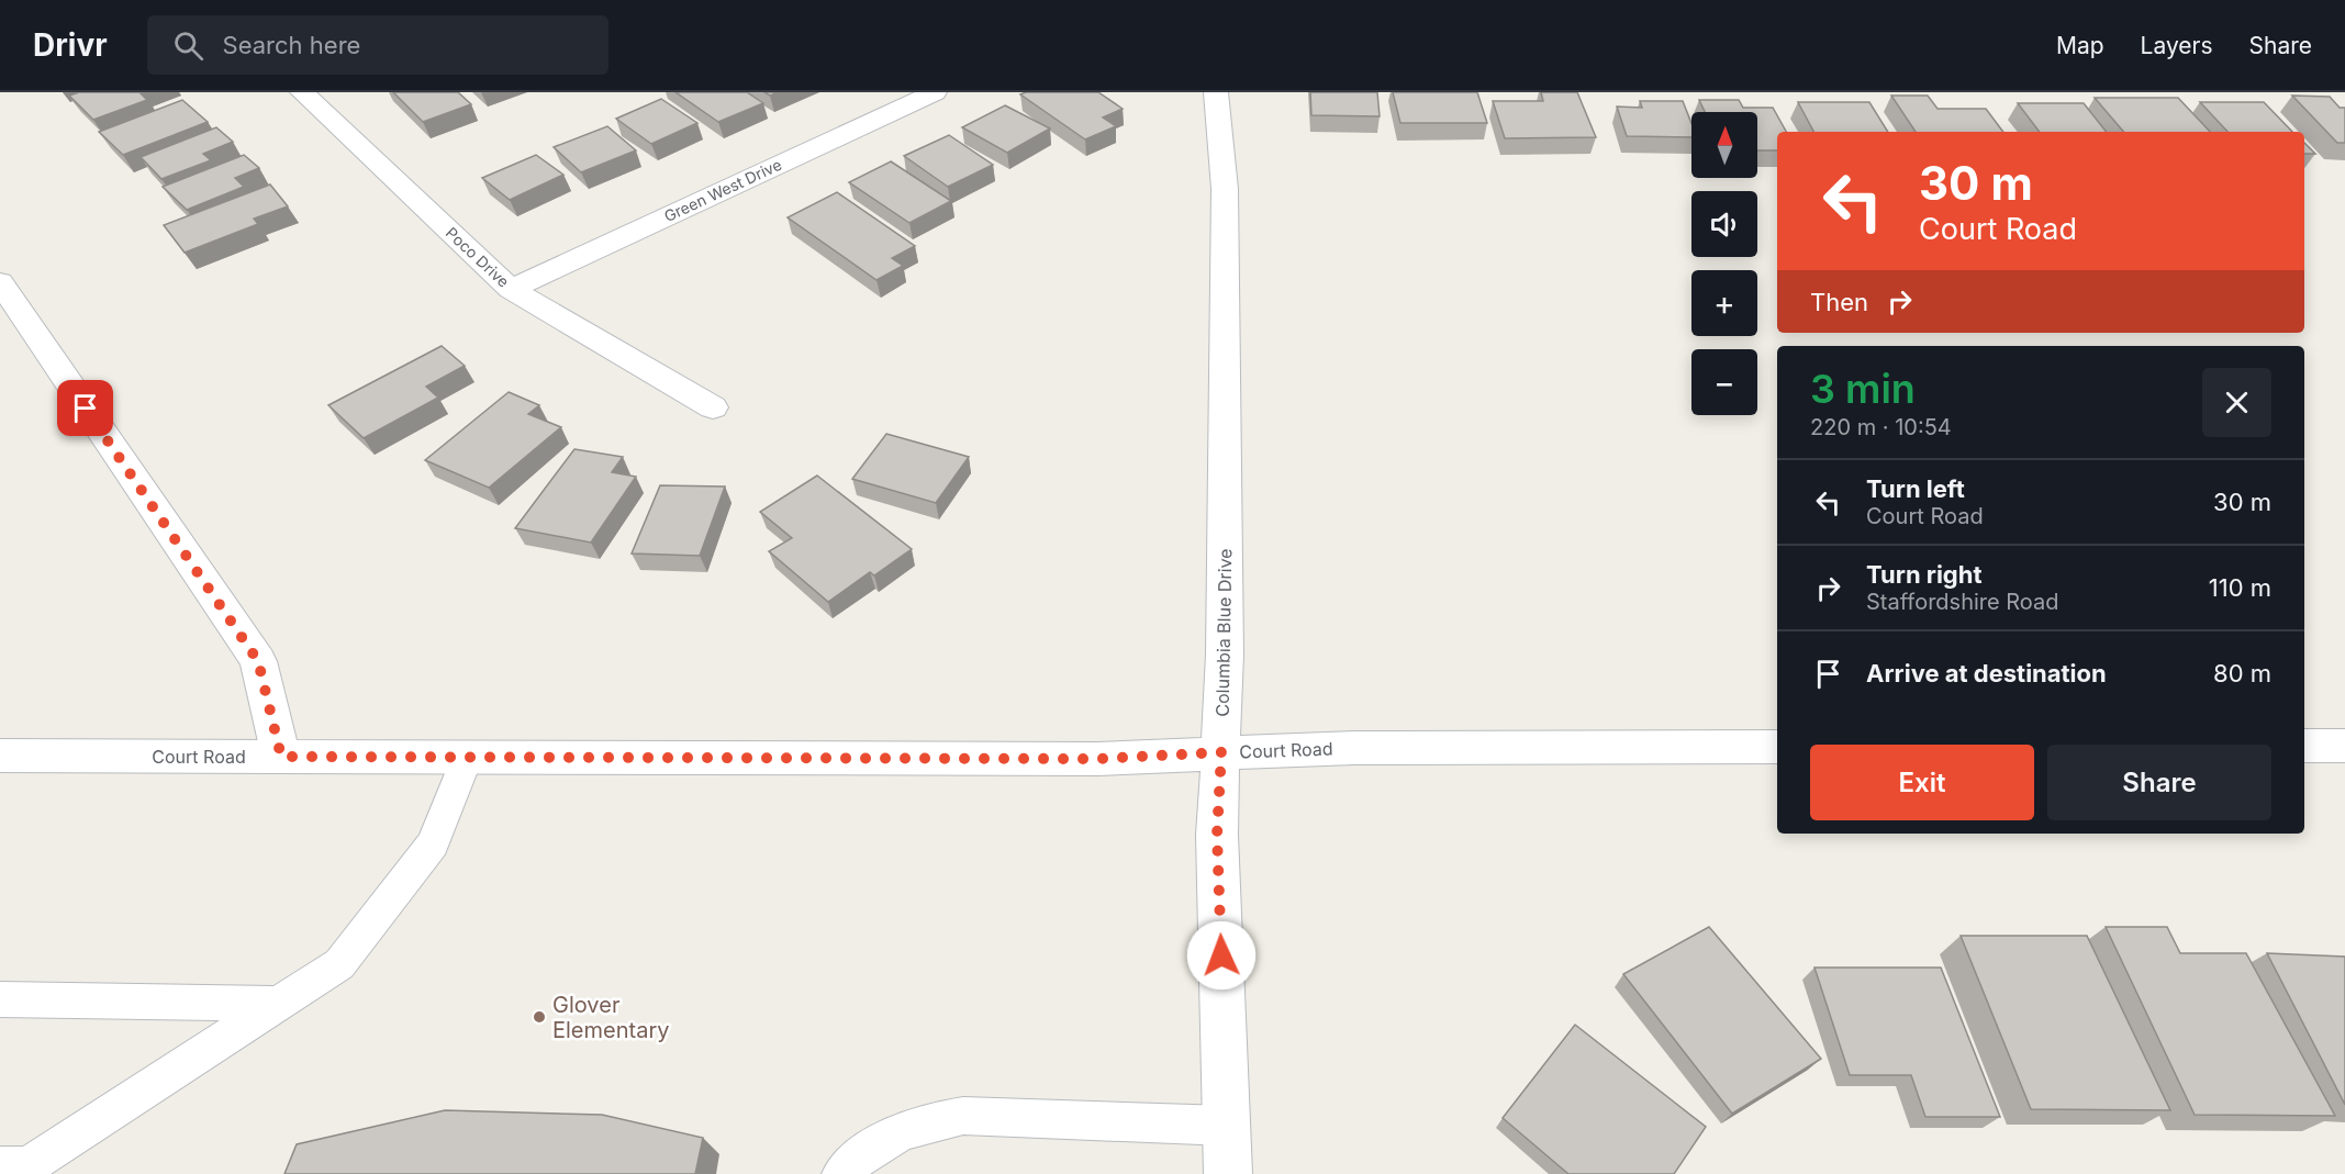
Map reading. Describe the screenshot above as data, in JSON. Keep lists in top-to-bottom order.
{
  "streets": {
    "street": [
      "Green West Drive",
      "Poco Drive",
      "Columbia Blue Drive",
      "Court Road"
    ]
  },
  "crossings": [
    ["Green West Drive", "Poco Drive"],
    ["Columbia Blue Drive", "Court Road"]
  ],
  "places": ["Glover Elementary"],
  "north": "top",
  "page": {
    "header": "Drivr",
    "search": "Search here",
    "nav": ["Map", "Layers", "Share"],
    "map_buttons": ["+", "−"],
    "turn": ["30 m", "Court Road"],
    "then": "Then",
    "heading": ["3 min", "220 m · 10:54"],
    "list": [
      {
        "name": "Turn left",
        "note": "Court Road",
        "value": "30 m"
      },
      {
        "name": "Turn right",
        "note": "Staffordshire Road",
        "value": "110 m"
      },
      {
        "name": "Arrive at destination",
        "value": "80 m"
      }
    ],
    "buttons": ["Exit", "Share"]
  }
}
